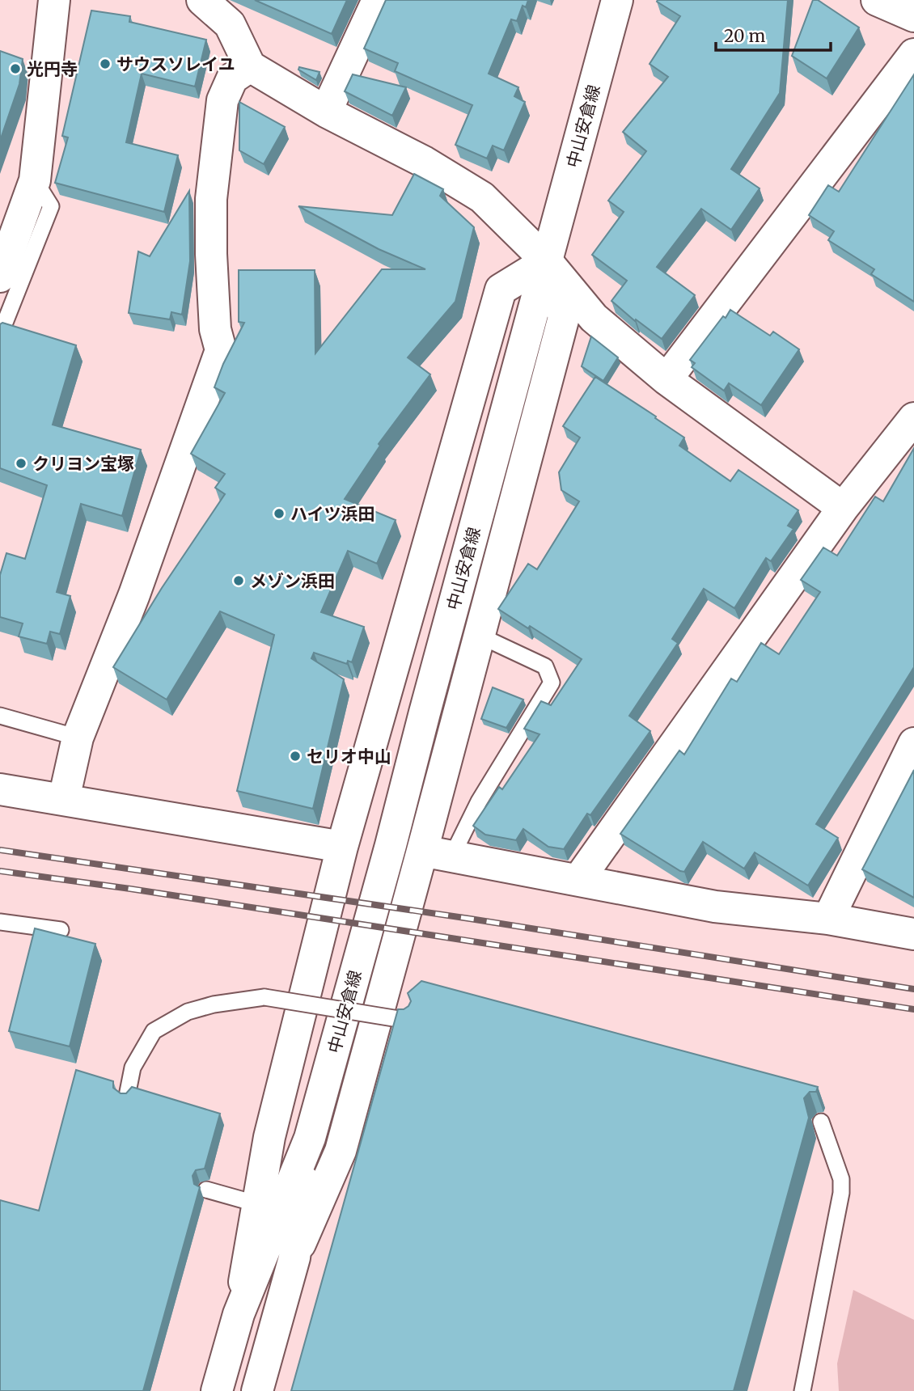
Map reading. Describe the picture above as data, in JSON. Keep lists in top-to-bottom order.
{
  "streets": {
    "street": ["中山安倉線"]
  },
  "places": [
    "サウスソレイユ",
    "光円寺",
    "クリヨン宝塚",
    "ハイツ浜田",
    "メゾン浜田",
    "セリオ中山"
  ],
  "scale_bar": "20 m"
}
